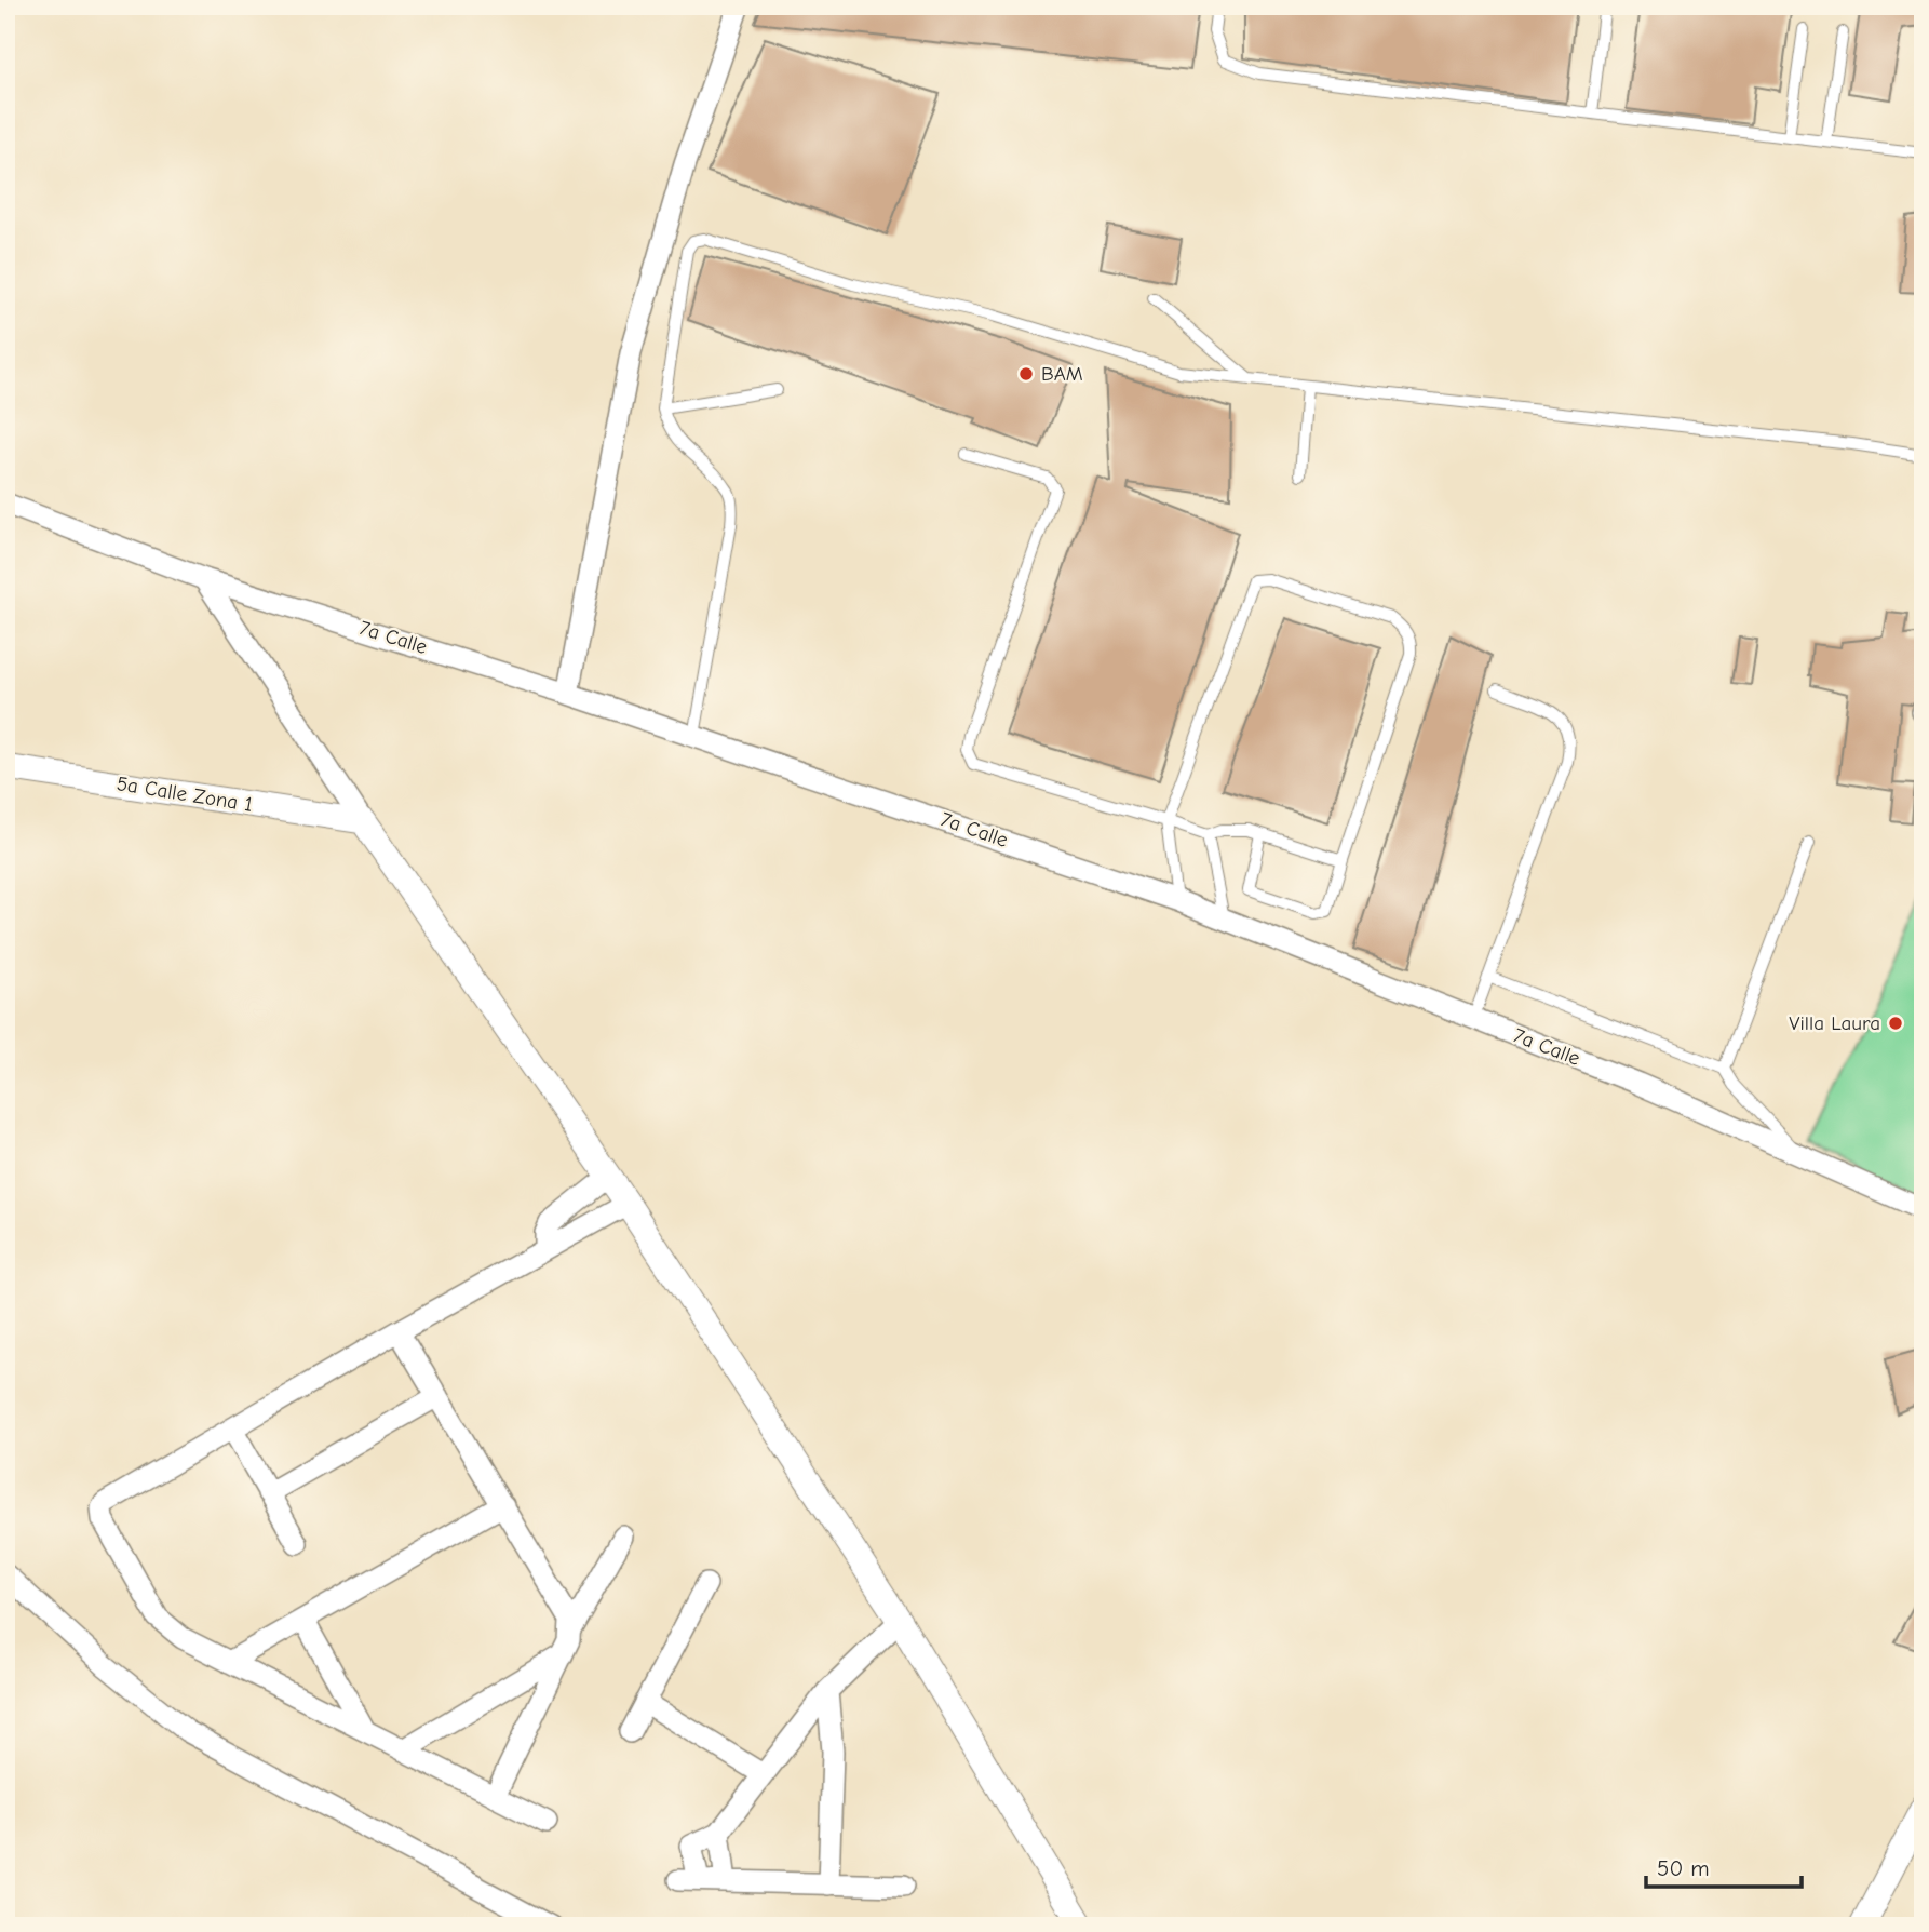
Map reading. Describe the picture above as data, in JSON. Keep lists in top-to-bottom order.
{
  "streets": {
    "street": ["7a Calle", "5a Calle Zona 1"]
  },
  "places": ["BAM", "Villa Laura"],
  "scale_bar": "50 m"
}
